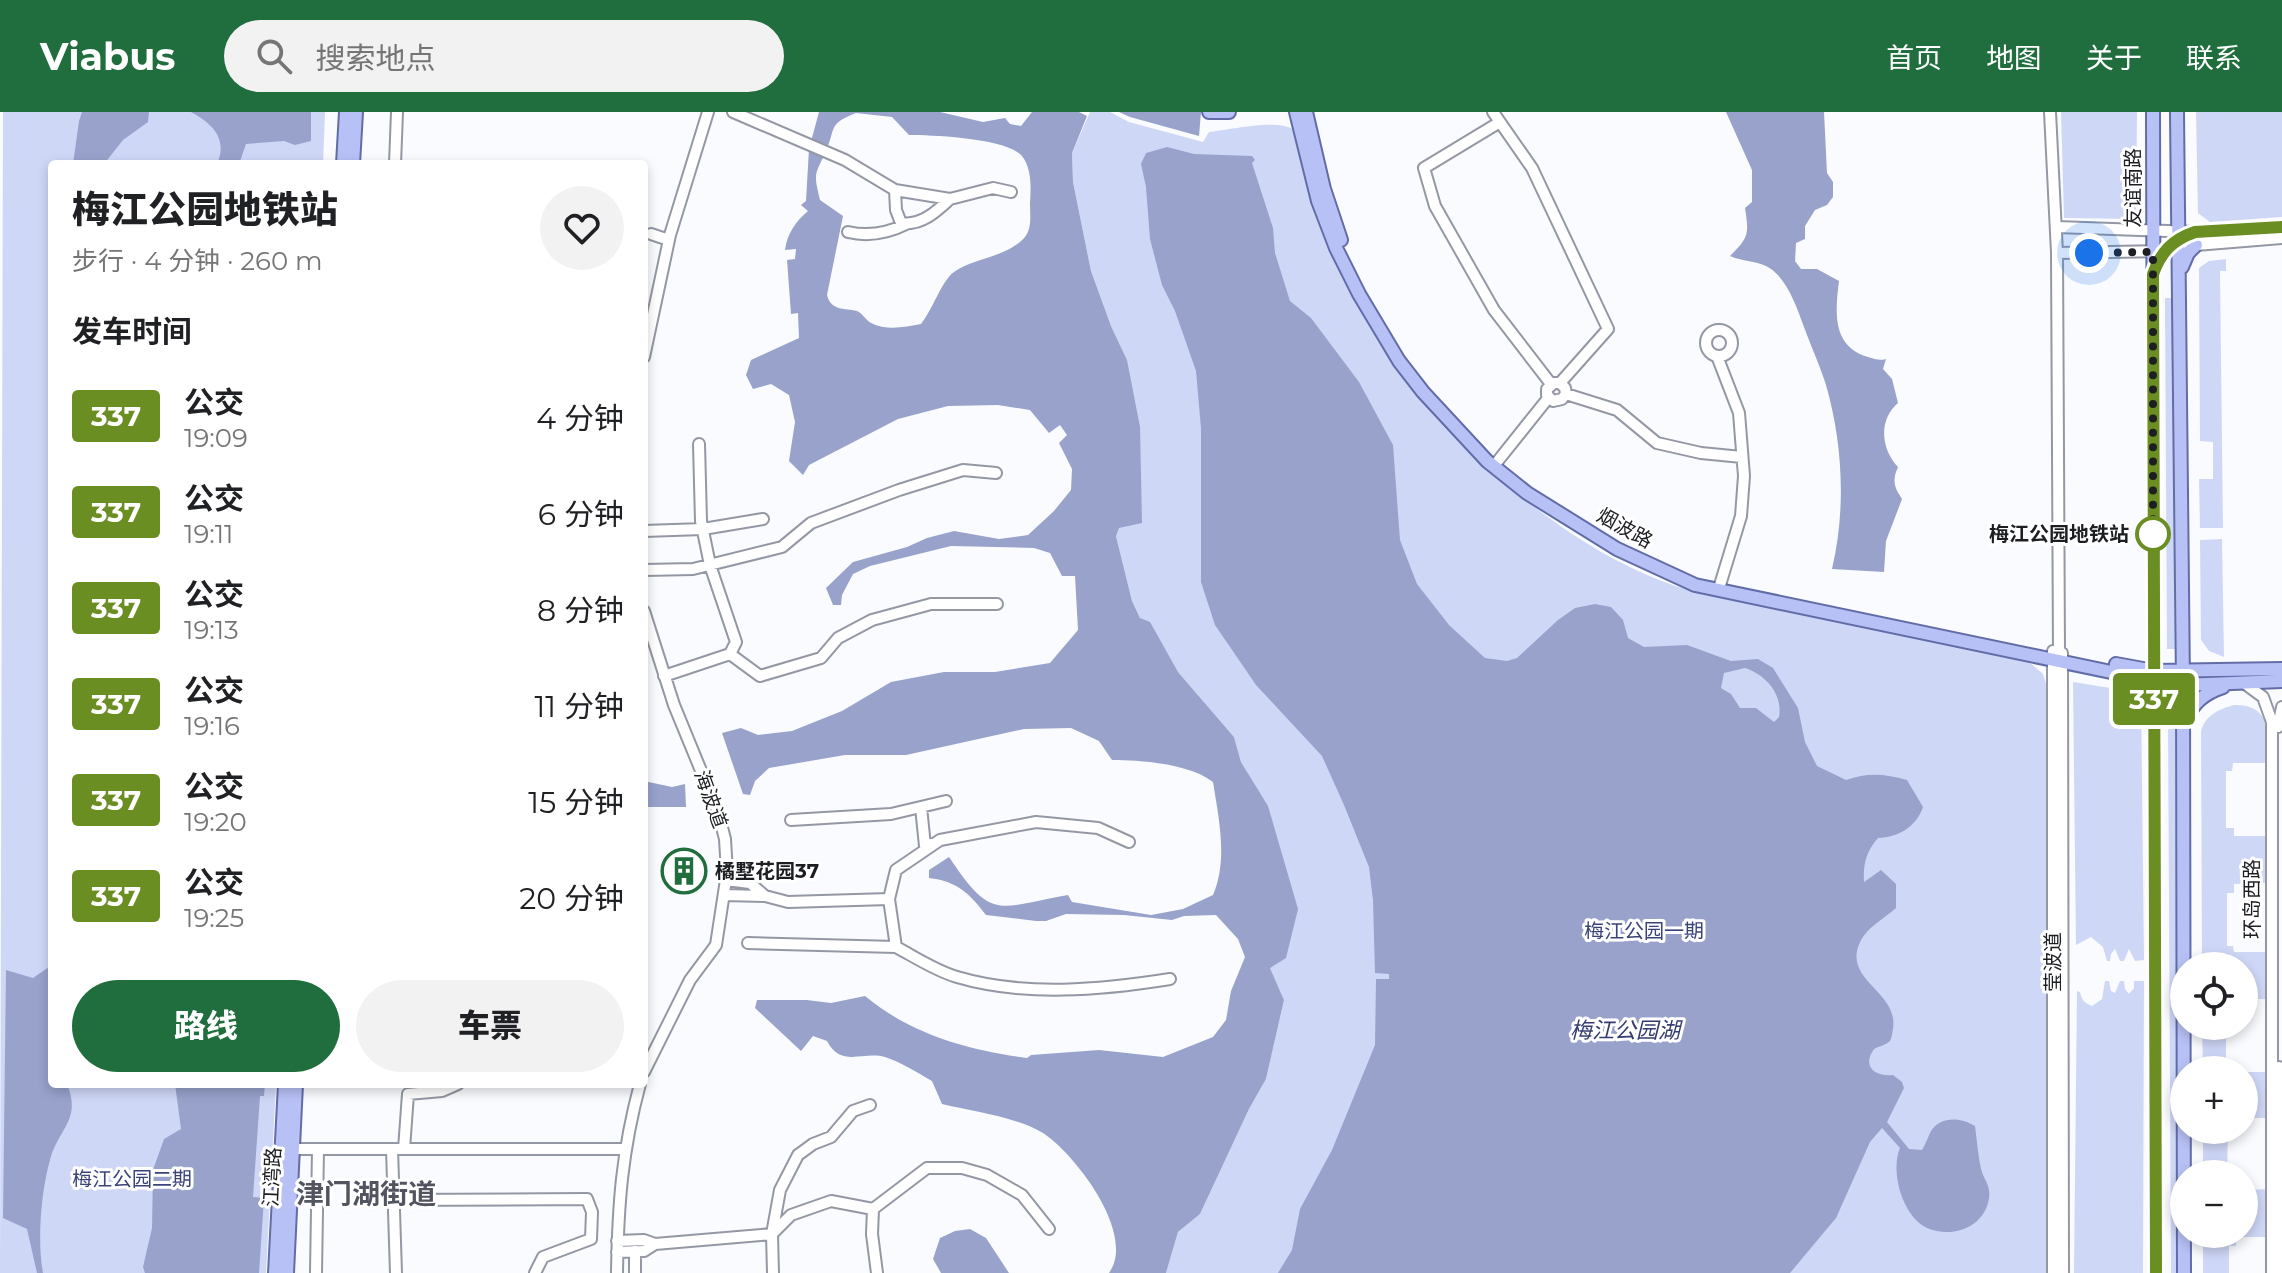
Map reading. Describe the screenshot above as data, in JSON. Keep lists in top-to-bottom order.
{
  "streets": {
    "main road": ["友谊南路", "烟波路", "江湾路"],
    "street": ["海波道", "环岛西路", "莹波道"]
  },
  "crossings": [
    ["友谊南路", "烟波路"],
    ["烟波路", "莹波道"]
  ],
  "districts": ["津门湖街道"],
  "water": ["梅江公园湖"],
  "parks": ["梅江公园一期", "梅江公园二期"],
  "places": {
    "other": ["梅江公园地铁站"],
    "building": ["橘墅花园37"]
  },
  "lines": ["bus line 337"],
  "page": {
    "header": "Viabus",
    "search": "搜索地点",
    "nav": [
      "首页",
      "地图",
      "关于",
      "联系"
    ],
    "on_map": "337",
    "heading": [
      ["梅江公园地铁站", "步行 · 4 分钟 · 260 m"],
      "发车时间"
    ],
    "list": [
      {
        "mark": "337",
        "name": "公交",
        "note": "19:09",
        "value": "4 分钟"
      },
      {
        "mark": "337",
        "name": "公交",
        "note": "19:11",
        "value": "6 分钟"
      },
      {
        "mark": "337",
        "name": "公交",
        "note": "19:13",
        "value": "8 分钟"
      },
      {
        "mark": "337",
        "name": "公交",
        "note": "19:16",
        "value": "11 分钟"
      },
      {
        "mark": "337",
        "name": "公交",
        "note": "19:20",
        "value": "15 分钟"
      },
      {
        "mark": "337",
        "name": "公交",
        "note": "19:25",
        "value": "20 分钟"
      }
    ],
    "map_buttons": ["+", "−"],
    "buttons": ["路线", "车票"]
  }
}
